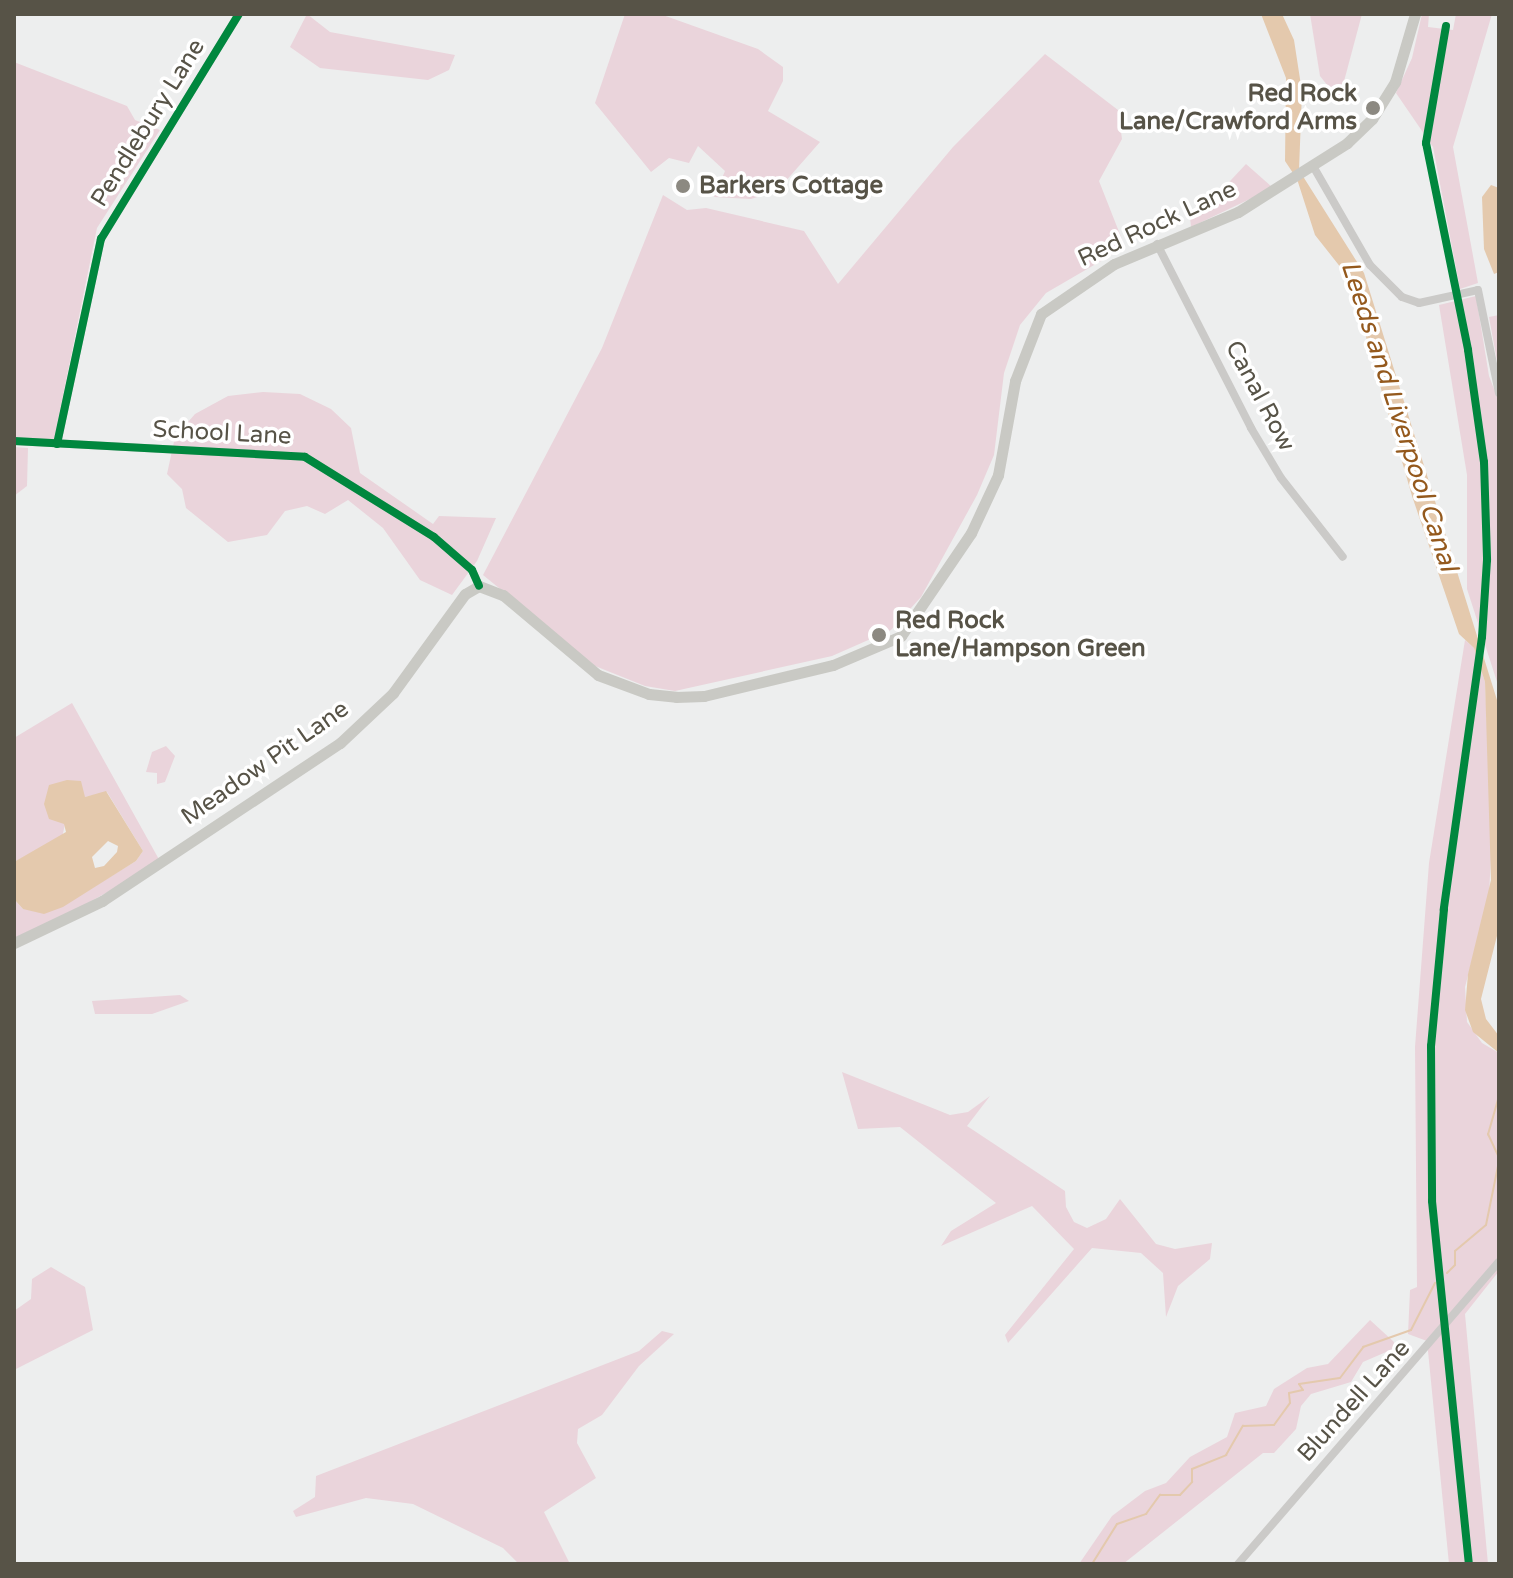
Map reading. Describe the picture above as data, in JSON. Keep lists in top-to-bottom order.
{
  "streets": {
    "main road": ["Red Rock Lane", "Meadow Pit Lane"],
    "street": [
      "Pendlebury Lane",
      "Canal Row",
      "School Lane",
      "Blundell Lane"
    ]
  },
  "crossings": [
    ["Pendlebury Lane", "School Lane"],
    ["Red Rock Lane", "Canal Row"],
    ["Red Rock Lane", "School Lane"],
    ["Red Rock Lane", "Meadow Pit Lane"],
    ["School Lane", "Meadow Pit Lane"]
  ],
  "water": ["Leeds and Liverpool Canal"],
  "places": ["Red Rock Lane/Crawford Arms", "Barkers Cottage", "Red Rock Lane/Hampson Green"]
}
